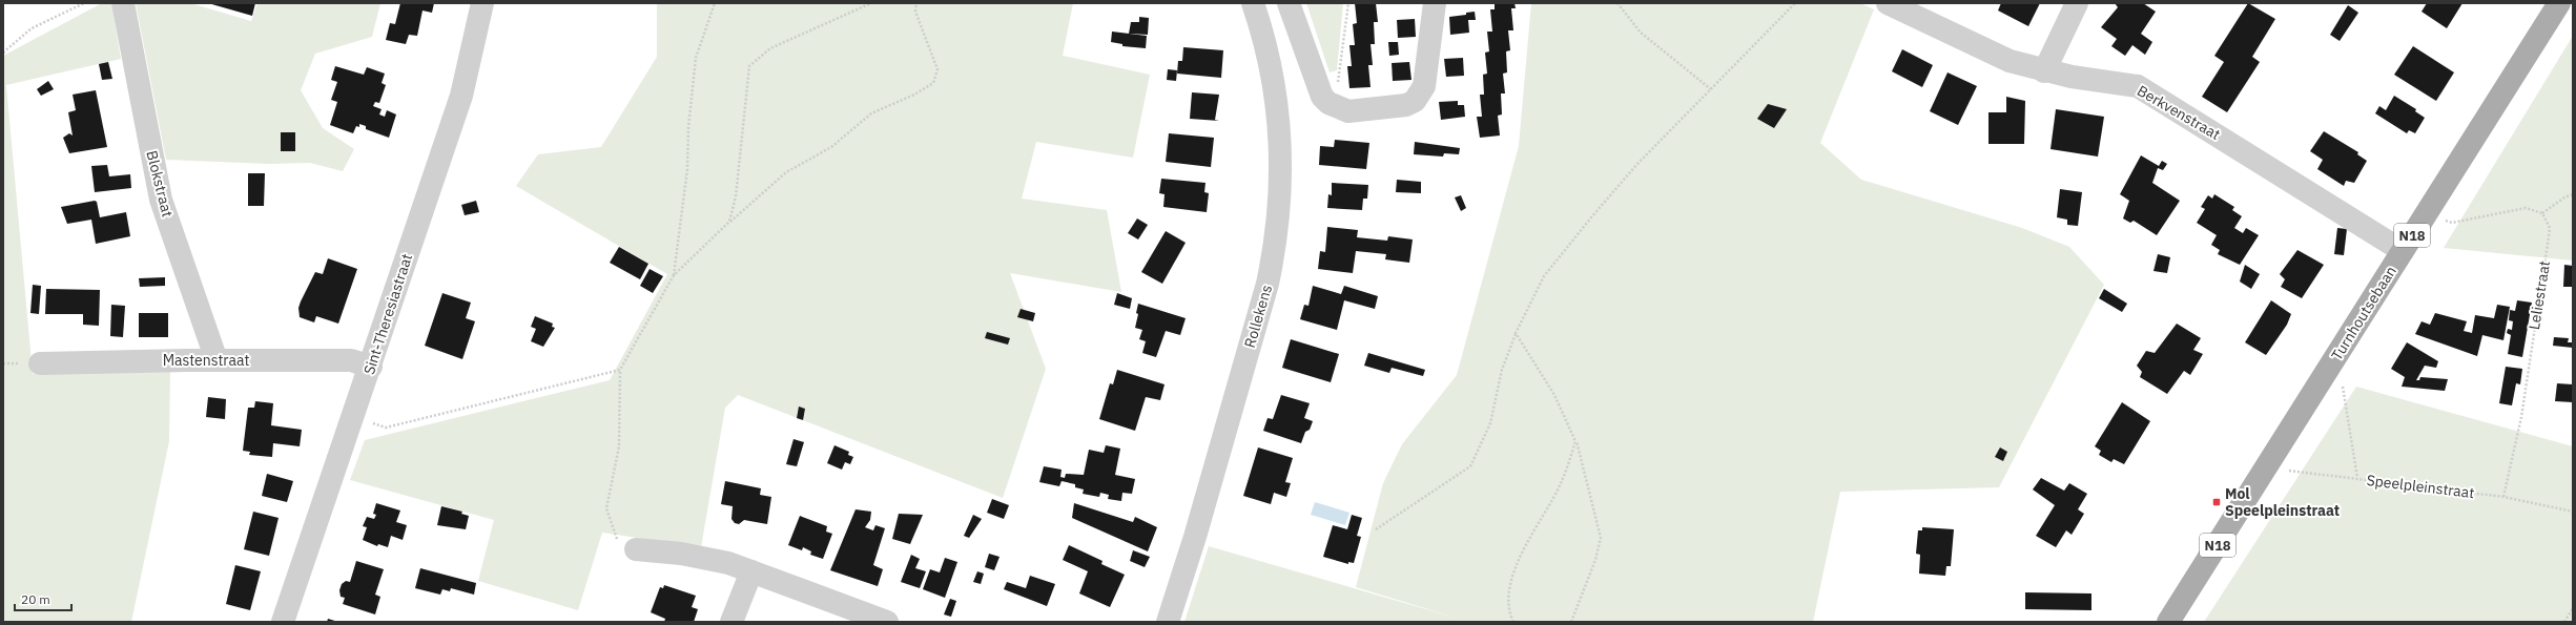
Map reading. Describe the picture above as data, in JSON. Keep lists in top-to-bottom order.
{
  "streets": {
    "main road": ["N18", "Turnhoutsebaan"],
    "street": [
      "Berkvenstraat",
      "Blokstraat",
      "Sint-Theresiastraat",
      "Rollekens",
      "Mastenstraat"
    ],
    "path": ["Leliestraat", "Speelpleinstraat"]
  },
  "crossings": [
    ["Berkvenstraat", "Turnhoutsebaan"],
    ["Blokstraat", "Mastenstraat"],
    ["Leliestraat", "Speelpleinstraat"],
    ["Turnhoutsebaan", "Speelpleinstraat"],
    ["Sint-Theresiastraat", "Mastenstraat"]
  ],
  "places": {
    "transit": ["Mol Speelpleinstraat"]
  },
  "scale_bar": "20 m"
}
